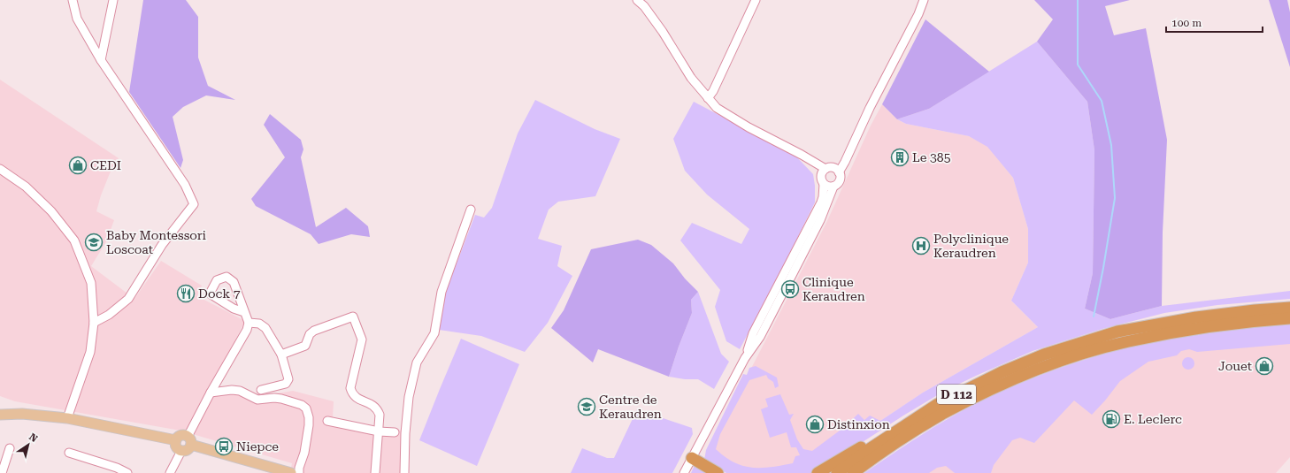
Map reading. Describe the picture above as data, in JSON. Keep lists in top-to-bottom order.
{
  "streets": {
    "highway": ["D 112"]
  },
  "places": {
    "building": ["Le 385"],
    "shop": ["CEDI", "Jouet", "Distinxion"],
    "school or university": ["Baby Montessori Loscoat", "Centre de Keraudren"],
    "hospital": ["Polyclinique Keraudren"],
    "bus stop": ["Clinique Keraudren", "Niepce"],
    "restaurant": ["Dock 7"],
    "fuel station": ["E. Leclerc"]
  },
  "scale_bar": "100 m",
  "north": "top right"
}
